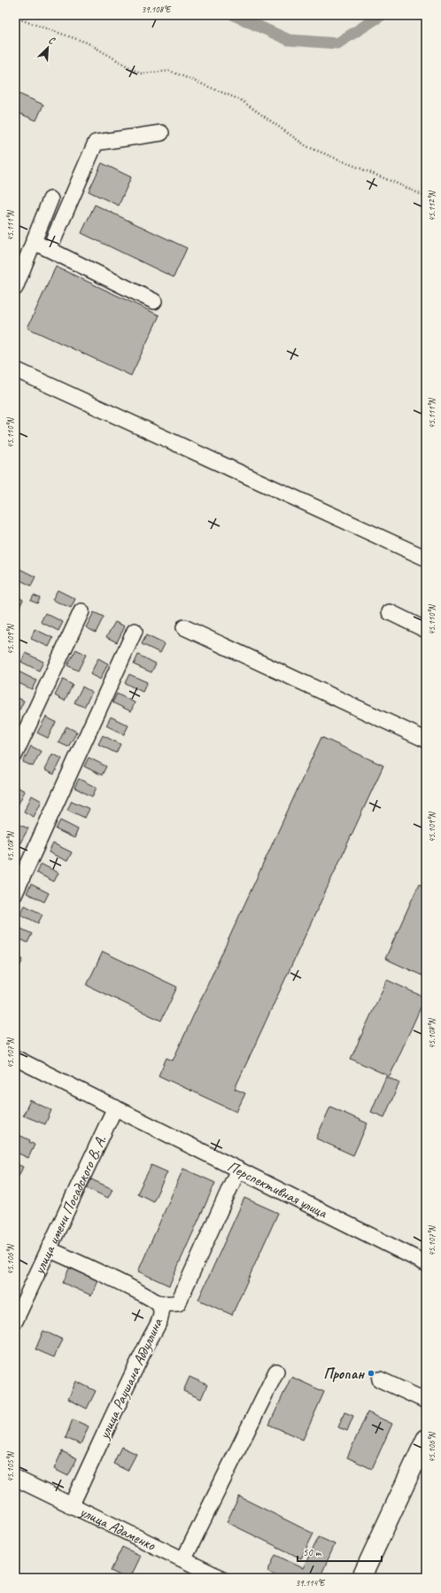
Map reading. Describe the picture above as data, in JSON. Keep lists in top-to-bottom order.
{
  "streets": {
    "street": [
      "Перспективная улица",
      "улица имени Посадского В. А.",
      "улица Раушана Абдуллина",
      "улица Адаменко"
    ]
  },
  "crossings": [
    ["Перспективная улица", "улица имени Посадского В. А."],
    ["улица имени Посадского В. А.", "улица Раушана Абдуллина"],
    ["улица Раушана Абдуллина", "улица Адаменко"]
  ],
  "places": ["Пропан"],
  "scale_bar": "50 m",
  "north": "top right",
  "coordinates": [
    "39.108°E",
    "45.112°N",
    "45.111°N",
    "45.110°N",
    "45.109°N",
    "45.108°N",
    "45.107°N",
    "45.106°N",
    "45.105°N",
    "39.114°E"
  ]
}
